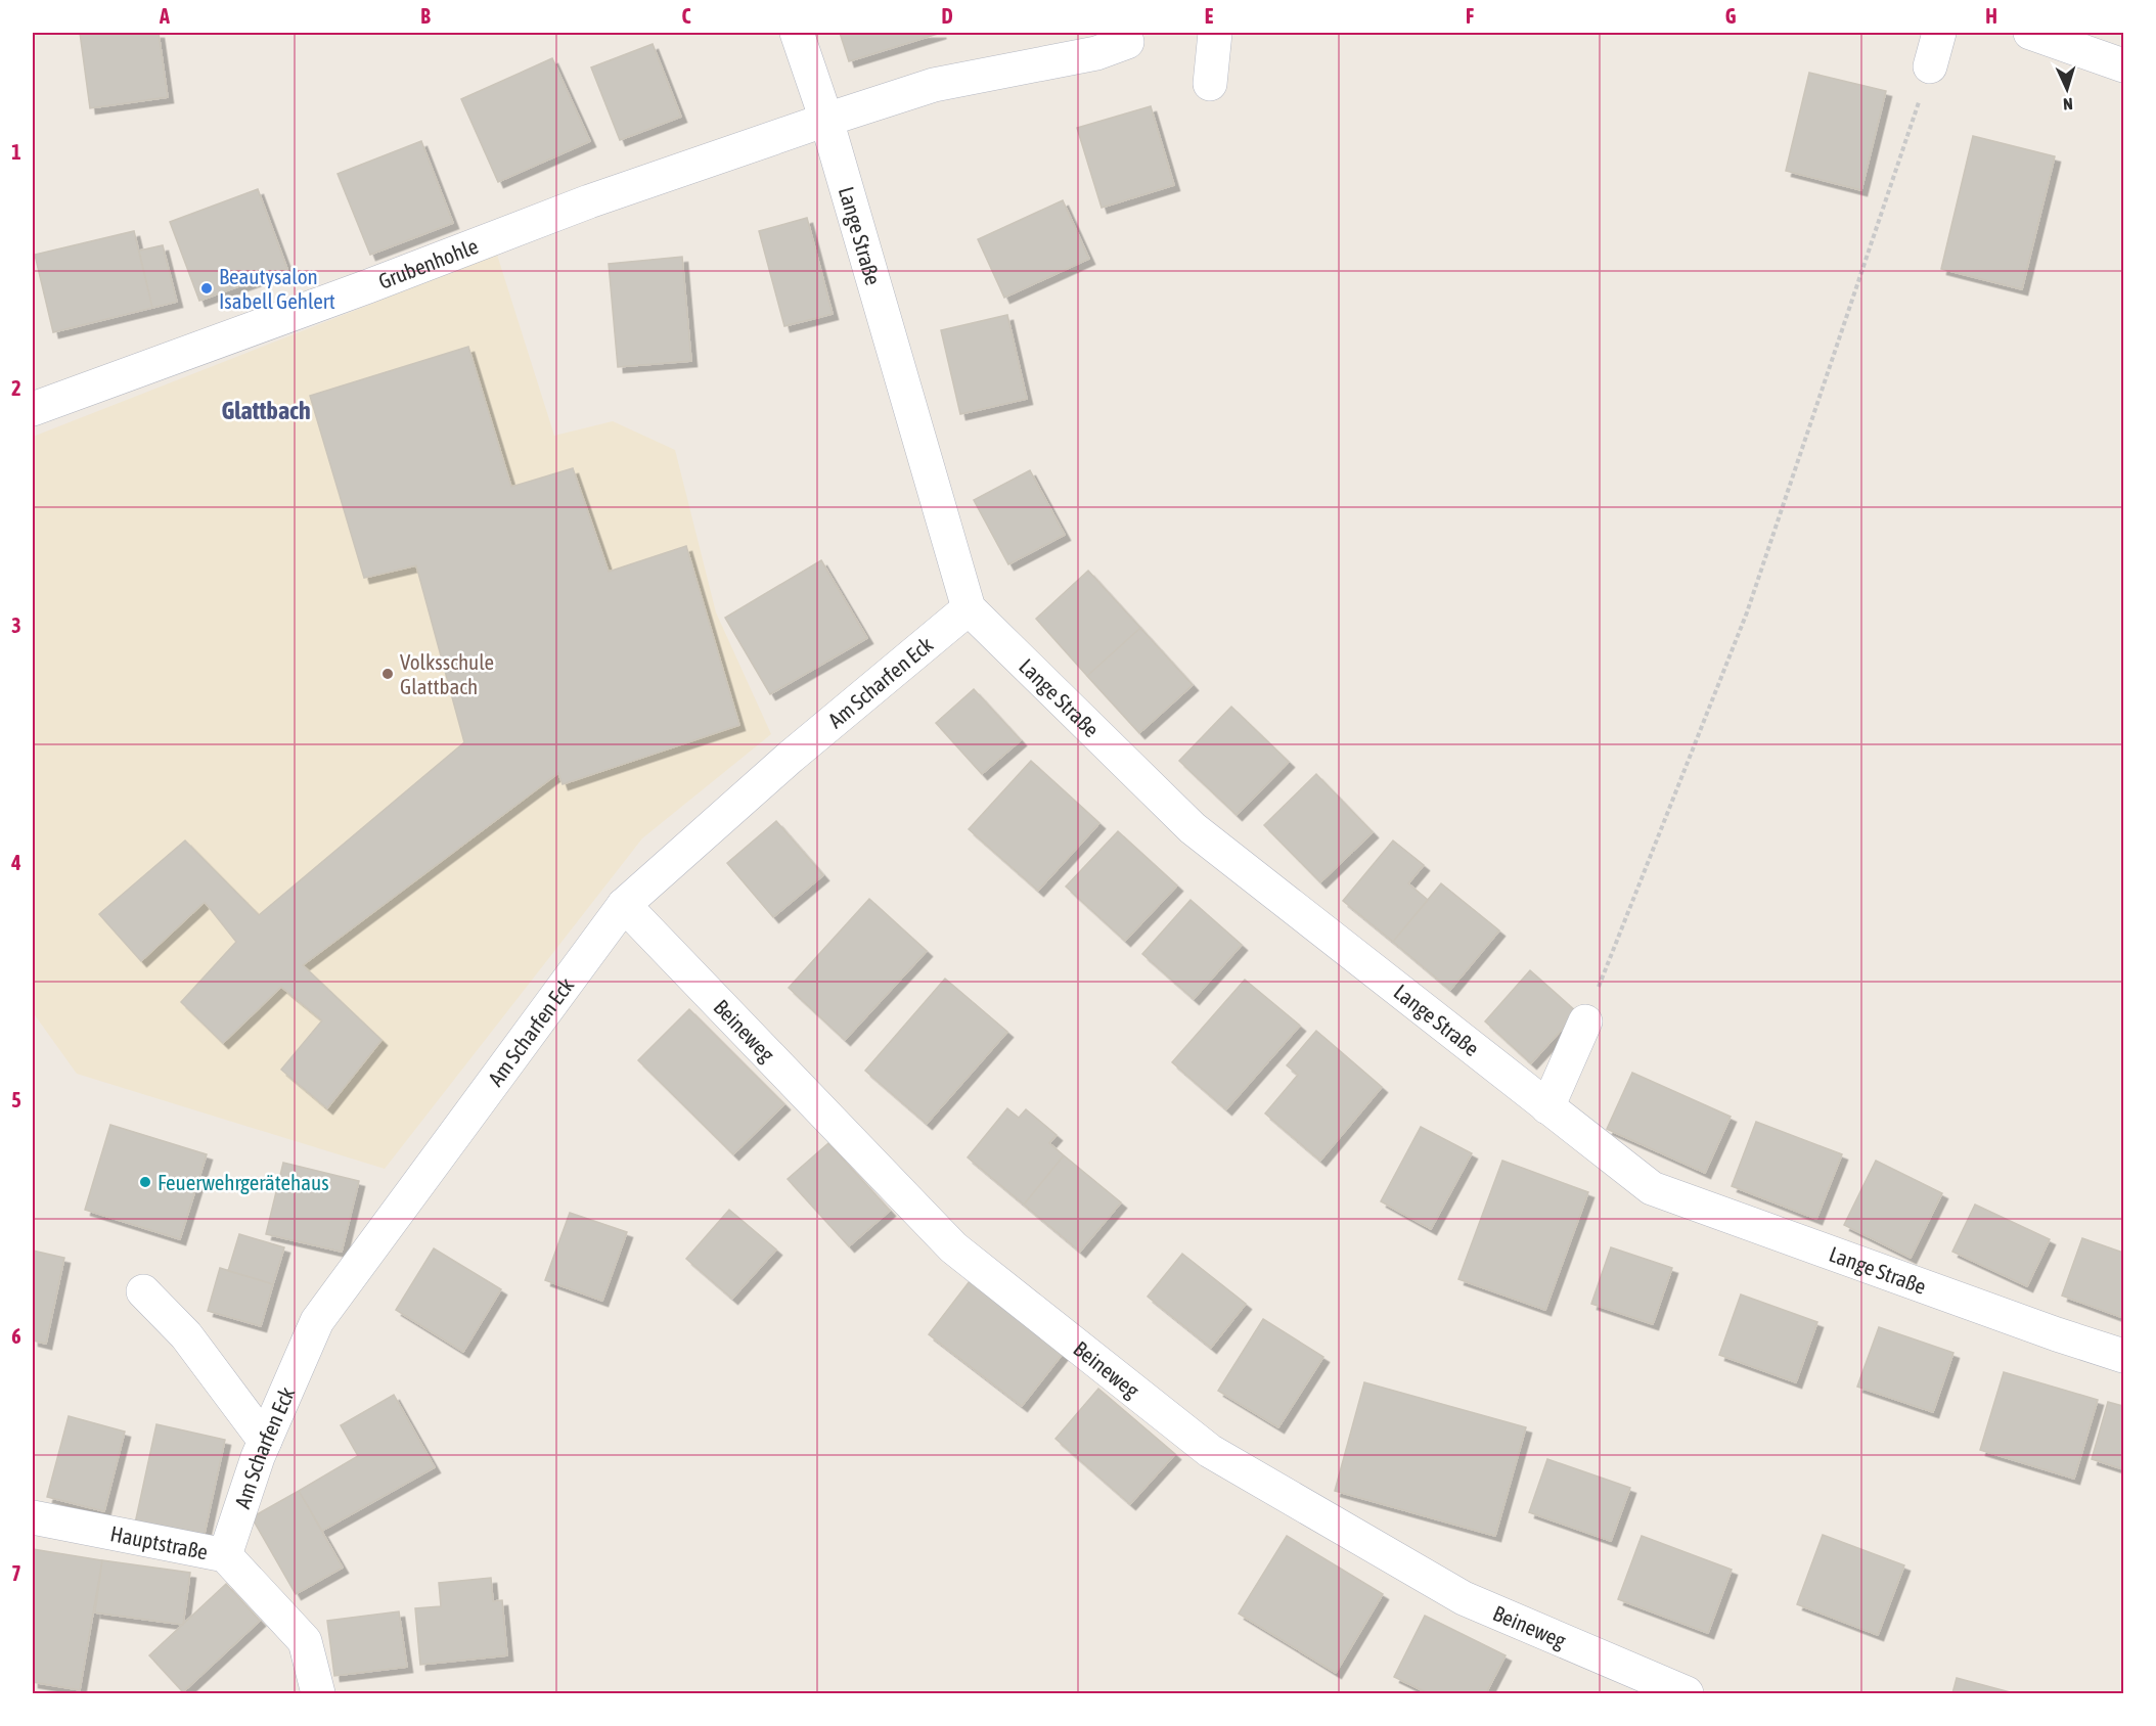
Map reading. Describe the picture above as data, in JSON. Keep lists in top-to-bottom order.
{
  "streets": {
    "street": [
      "Lange Straße",
      "Grubenhohle",
      "Am Scharfen Eck",
      "Beineweg",
      "Hauptstraße"
    ]
  },
  "crossings": [
    ["Lange Straße", "Grubenhohle"],
    ["Lange Straße", "Am Scharfen Eck"],
    ["Am Scharfen Eck", "Beineweg"],
    ["Am Scharfen Eck", "Hauptstraße"]
  ],
  "districts": ["Glattbach"],
  "places": ["Beautysalon Isabell Gehlert", "Volksschule Glattbach", "Feuerwehrgerätehaus"],
  "north": "bottom",
  "grid": {
    "columns": [
      "A",
      "B",
      "C",
      "D",
      "E",
      "F",
      "G",
      "H"
    ],
    "rows": [
      "1",
      "2",
      "3",
      "4",
      "5",
      "6",
      "7"
    ]
  }
}
